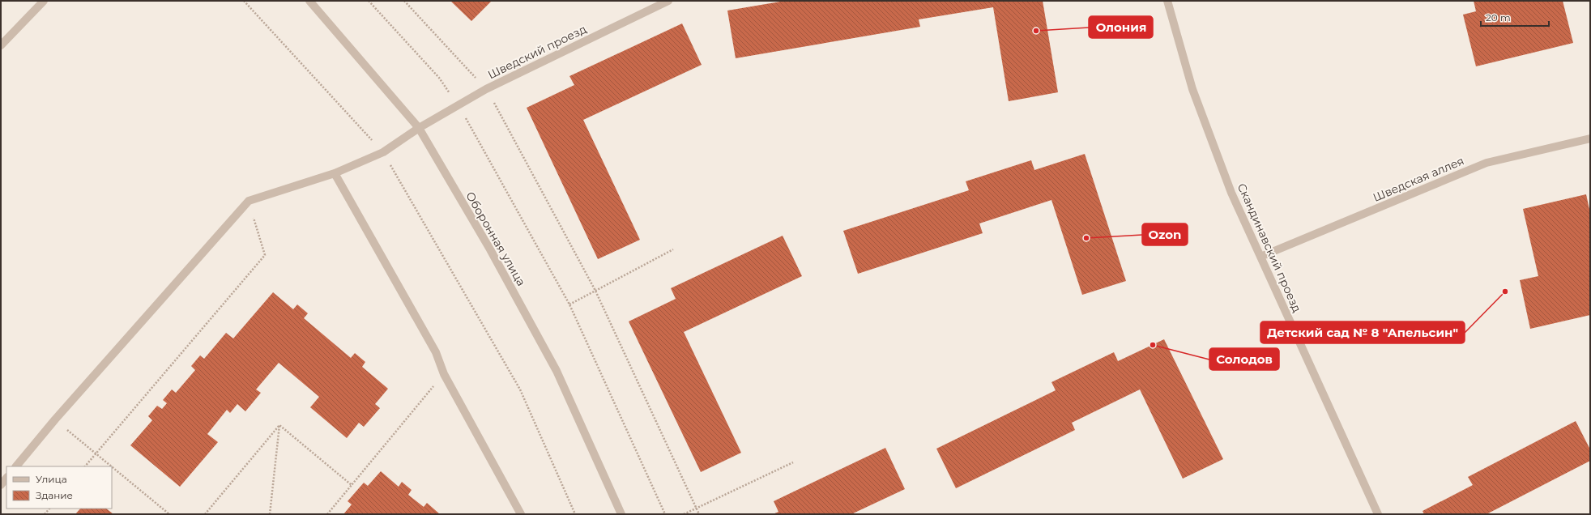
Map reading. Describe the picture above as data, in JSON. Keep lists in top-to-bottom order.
{
  "streets": {
    "street": [
      "Шведский проезд",
      "Шведская аллея",
      "Оборонная улица",
      "Скандинавский проезд"
    ]
  },
  "crossings": [
    ["Шведский проезд", "Оборонная улица"],
    ["Шведская аллея", "Скандинавский проезд"]
  ],
  "places": [
    "Олония",
    "Ozon",
    "Детский сад № 8 \"Апельсин\"",
    "Солодов"
  ],
  "legend": ["Улица", "Здание"],
  "scale_bar": "20 m"
}
